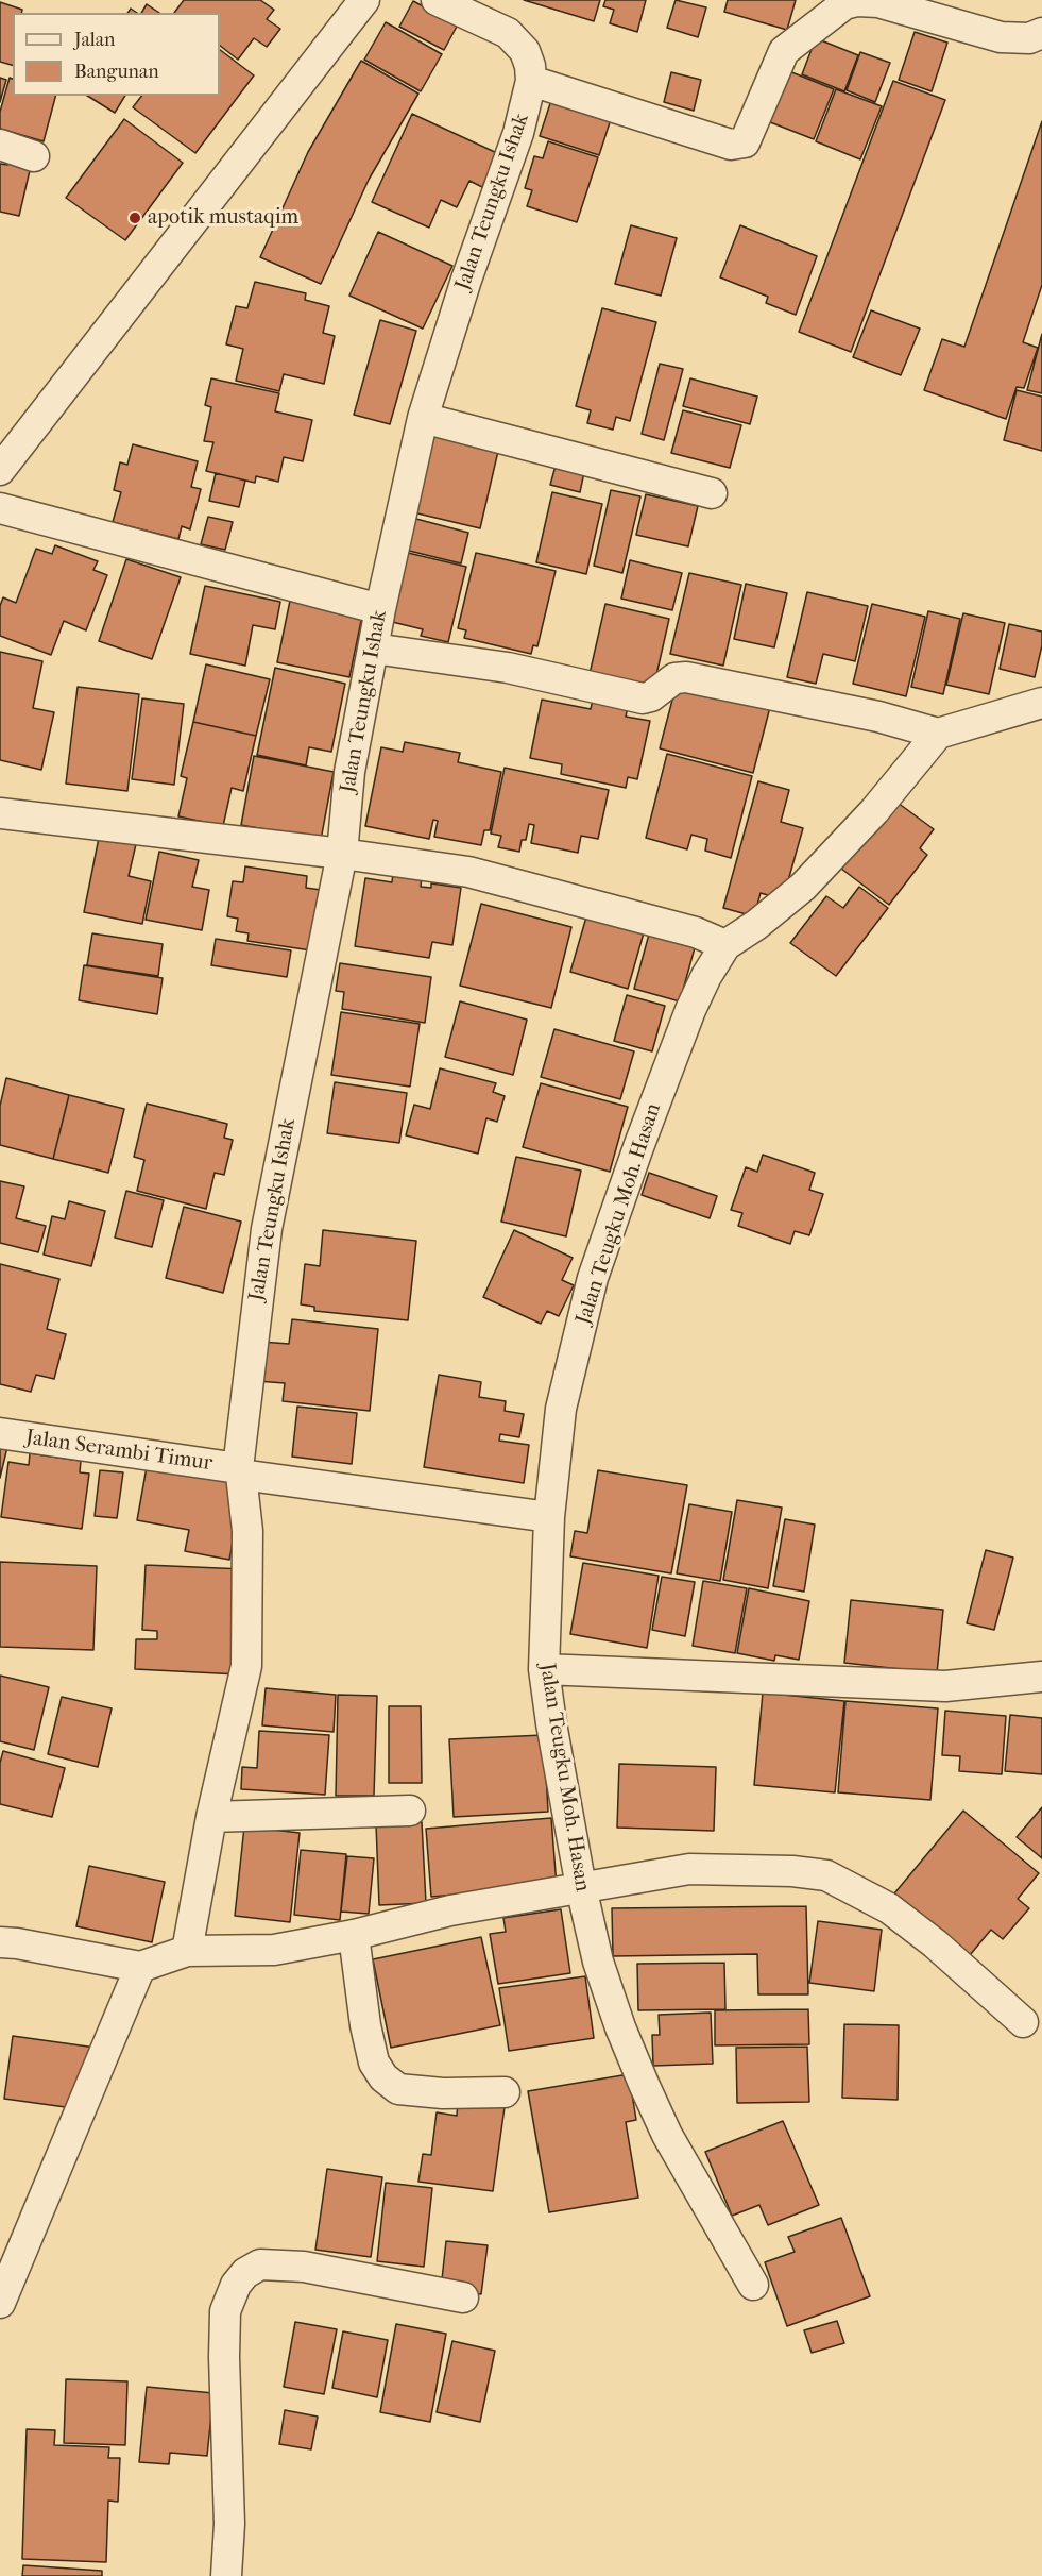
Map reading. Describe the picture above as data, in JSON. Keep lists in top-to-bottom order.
{
  "streets": {
    "street": ["Jalan Teungku Ishak", "Jalan Teugku Moh. Hasan", "Jalan Serambi Timur"]
  },
  "crossings": [
    ["Jalan Teungku Ishak", "Jalan Serambi Timur"],
    ["Jalan Teugku Moh. Hasan", "Jalan Serambi Timur"]
  ],
  "places": ["apotik mustaqim"],
  "legend": ["Jalan", "Bangunan"]
}
